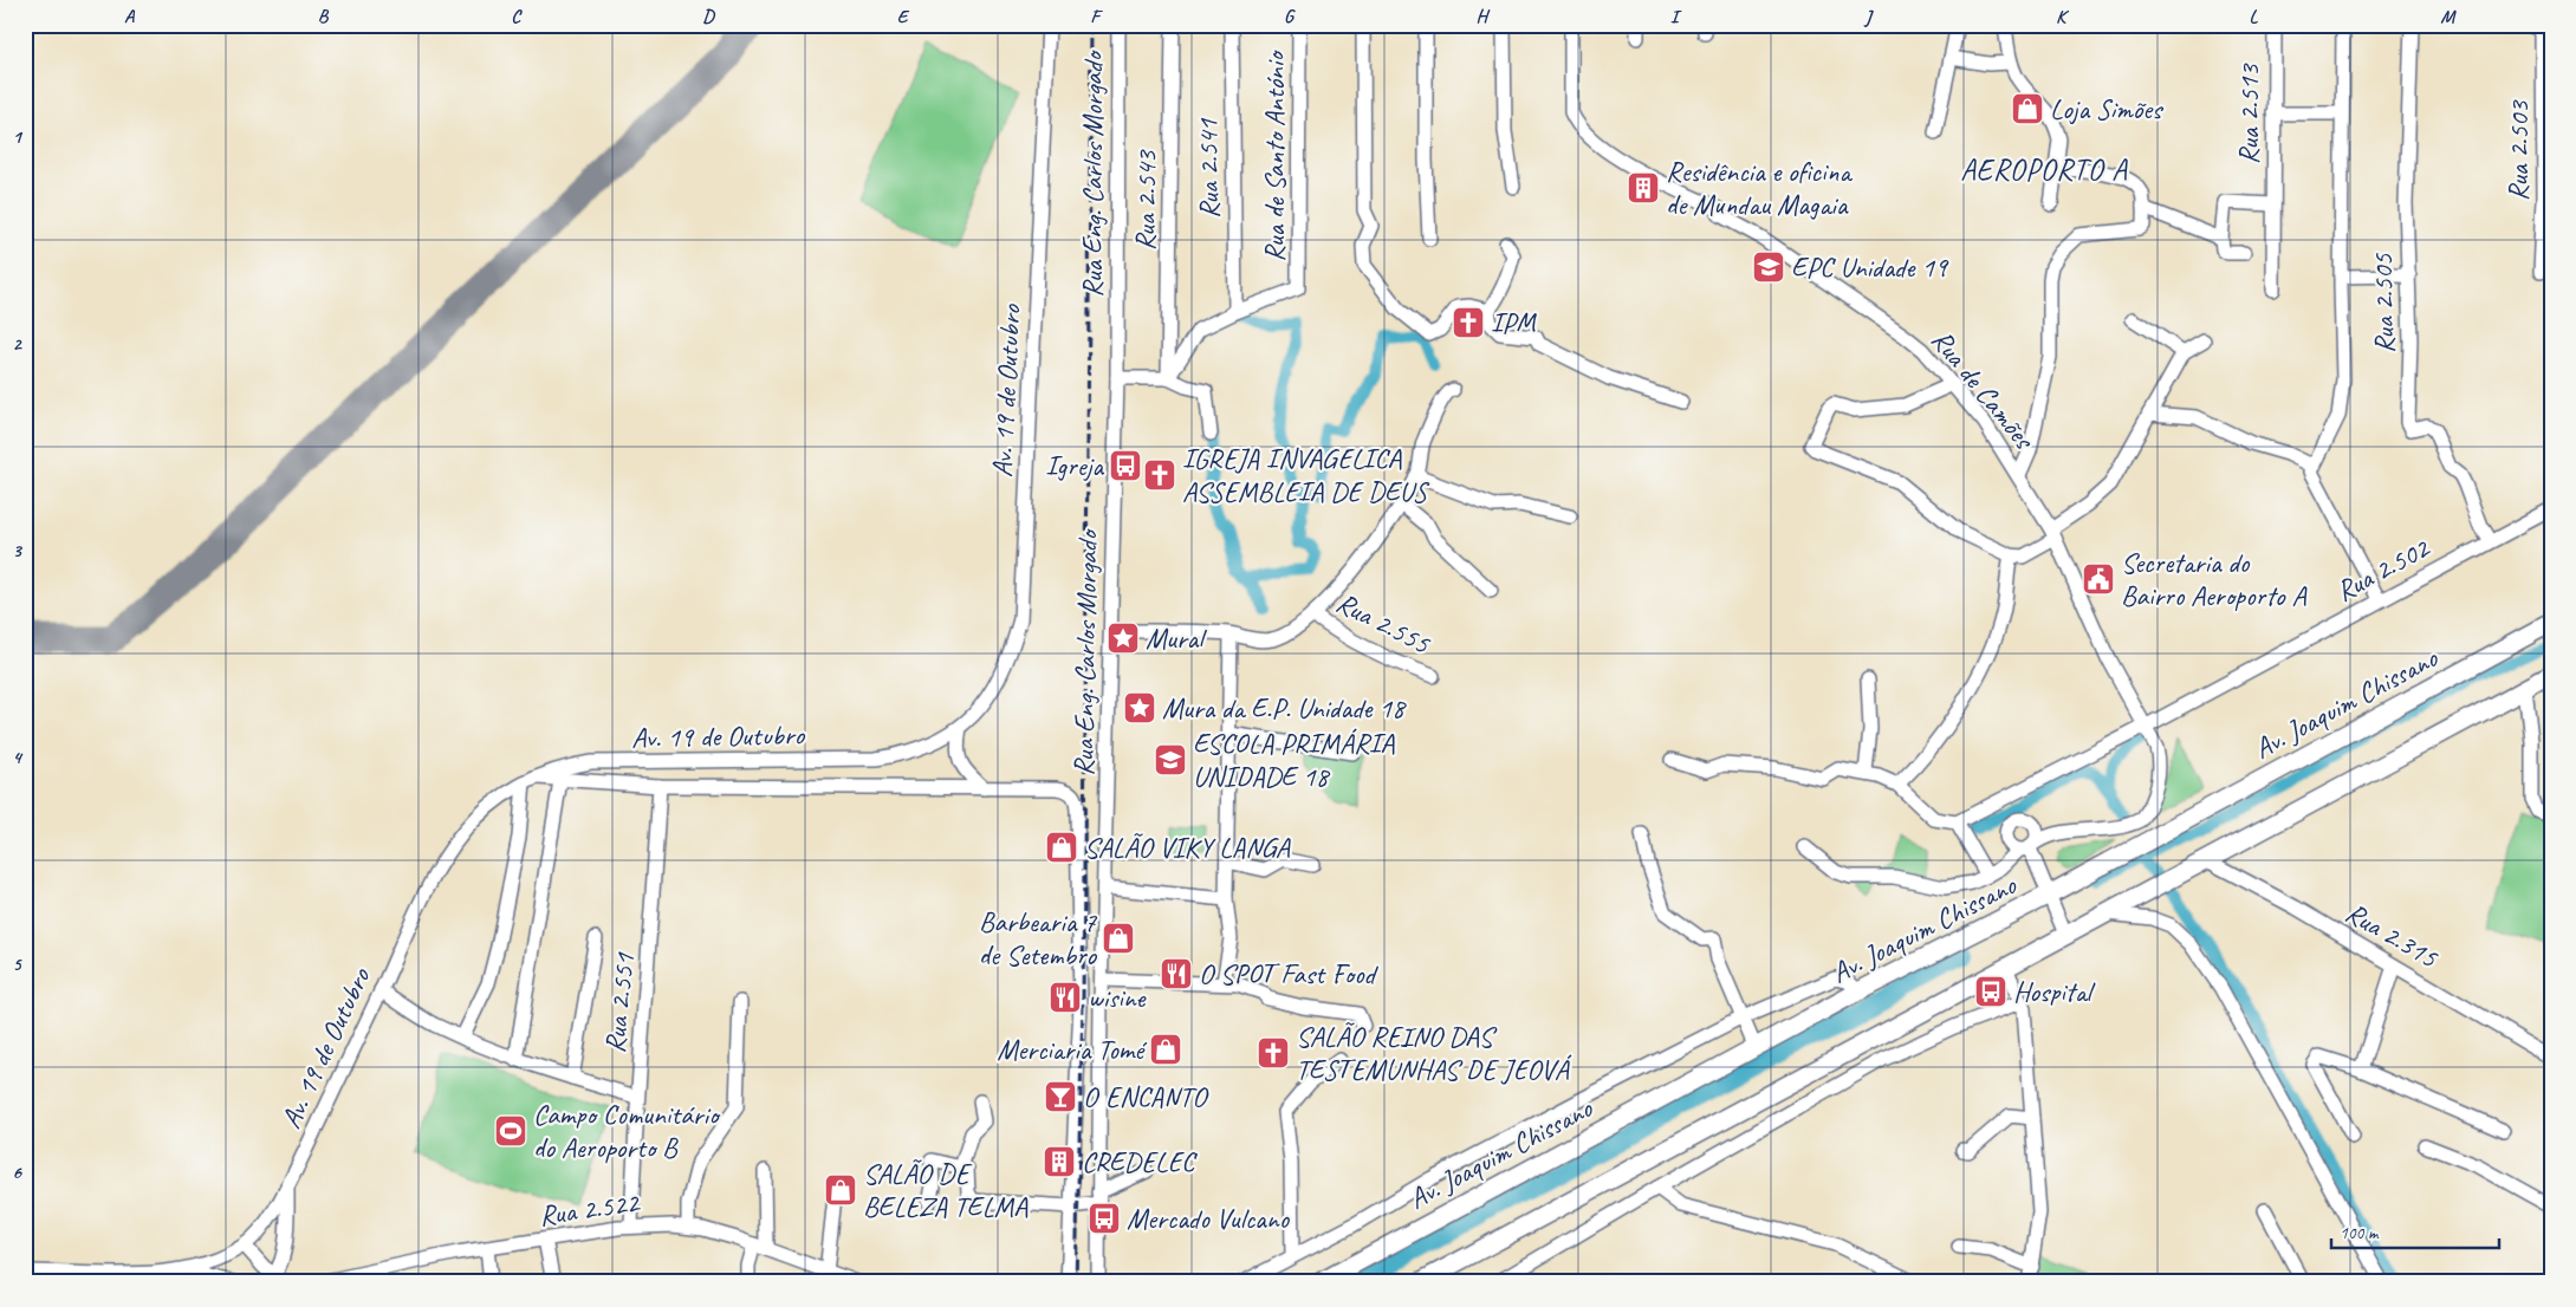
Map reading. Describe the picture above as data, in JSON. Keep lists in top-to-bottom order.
{
  "streets": {
    "main road": ["Av. Joaquim Chissano"],
    "street": [
      "Rua 2.513",
      "Rua 2.503",
      "Rua de Santo António",
      "Rua 2.541",
      "Rua Eng. Carlos Morgado",
      "Rua 2.543",
      "Rua 2.505",
      "Rua de Camões",
      "Av. 19 de Outubro",
      "Rua 2.502",
      "Rua 2.555",
      "Rua 2.315",
      "Rua 2.551",
      "Rua 2.522"
    ]
  },
  "crossings": [
    ["Rua de Santo António", "Rua 2.541"],
    ["Rua 2.505", "Rua 2.502"],
    ["Rua de Camões", "Rua 2.502"],
    ["Rua 2.551", "Rua 2.522"]
  ],
  "districts": ["AEROPORTO A"],
  "places": {
    "shop": [
      "Loja Simões",
      "SALÃO VIKY LANGA",
      "Barbearia 7 de Setembro",
      "Merciaria Tomé",
      "SALÃO DE BELEZA TELMA"
    ],
    "building": ["Residência e oficina de Mundau Magaia", "CREDELEC"],
    "school or university": ["EPC Unidade 19", "ESCOLA PRIMÁRIA UNIDADE 18"],
    "church": ["IPM", "IGREJA INVAGELICA ASSEMBLEIA DE DEUS", "SALÃO REINO DAS TESTEMUNHAS DE JEOVÁ"],
    "bus stop": ["Igreja", "Hospital", "Mercado Vulcano"],
    "public building": ["Secretaria do Bairro Aeroporto A"],
    "place": ["Mural", "Mura da E.P. Unidade 18"],
    "restaurant": ["O SPOT Fast Food", "wisine"],
    "bar": ["O ENCANTO"],
    "sports": ["Campo Comunitário do Aeroporto B"]
  },
  "scale_bar": "100 m",
  "grid": {
    "columns": [
      "A",
      "B",
      "C",
      "D",
      "E",
      "F",
      "G",
      "H",
      "I",
      "J",
      "K",
      "L",
      "M"
    ],
    "rows": [
      "1",
      "2",
      "3",
      "4",
      "5",
      "6"
    ]
  }
}
